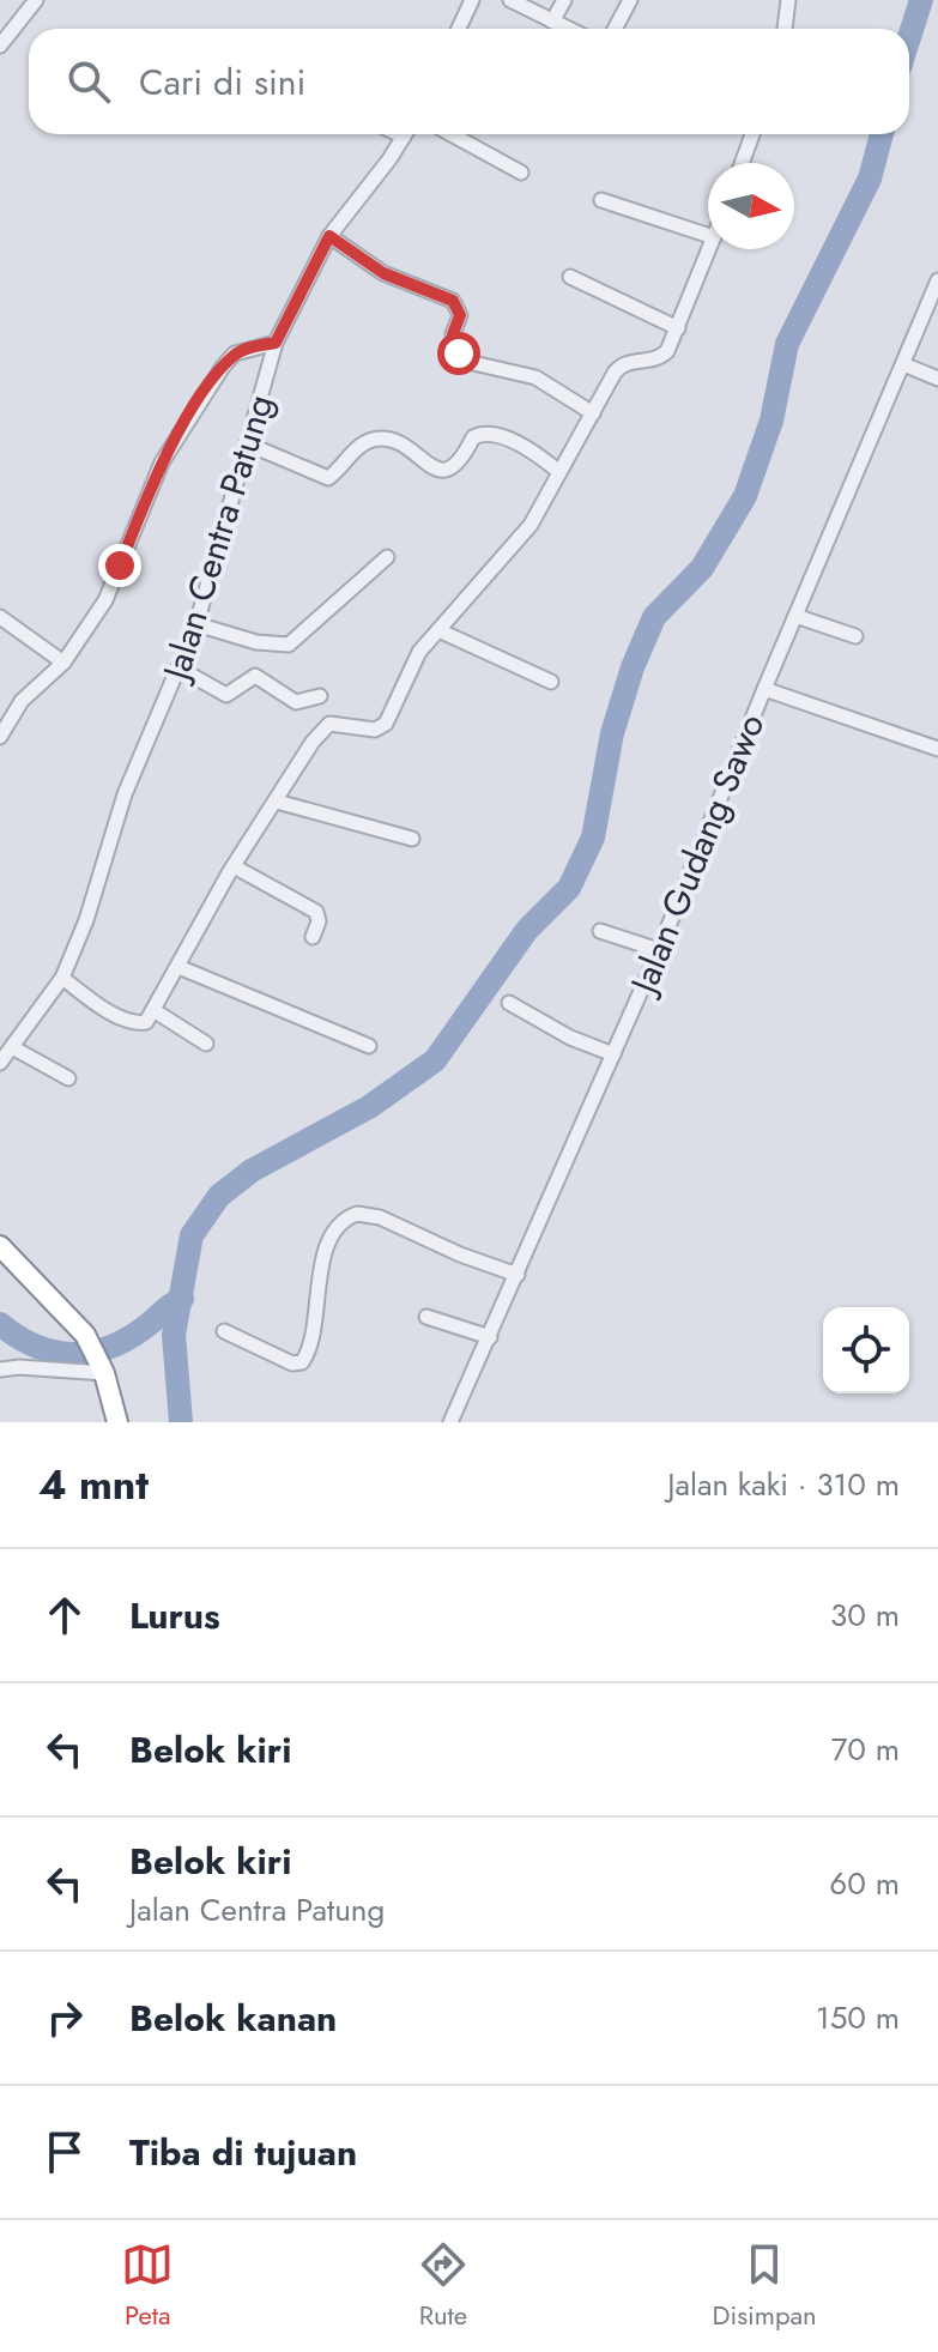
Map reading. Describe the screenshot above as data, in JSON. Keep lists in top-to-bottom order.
{
  "streets": {
    "street": ["Jalan Centra Patung", "Jalan Gudang Sawo"]
  },
  "north": "right",
  "page": {
    "search": "Cari di sini",
    "heading": ["4 mnt", "Jalan kaki · 310 m"],
    "list": [
      ["Lurus", "30 m"],
      ["Belok kiri", "70 m"],
      ["Belok kiri", "Jalan Centra Patung", "60 m"],
      ["Belok kanan", "150 m"],
      "Tiba di tujuan"
    ],
    "nav": ["Peta", "Rute", "Disimpan"]
  }
}
